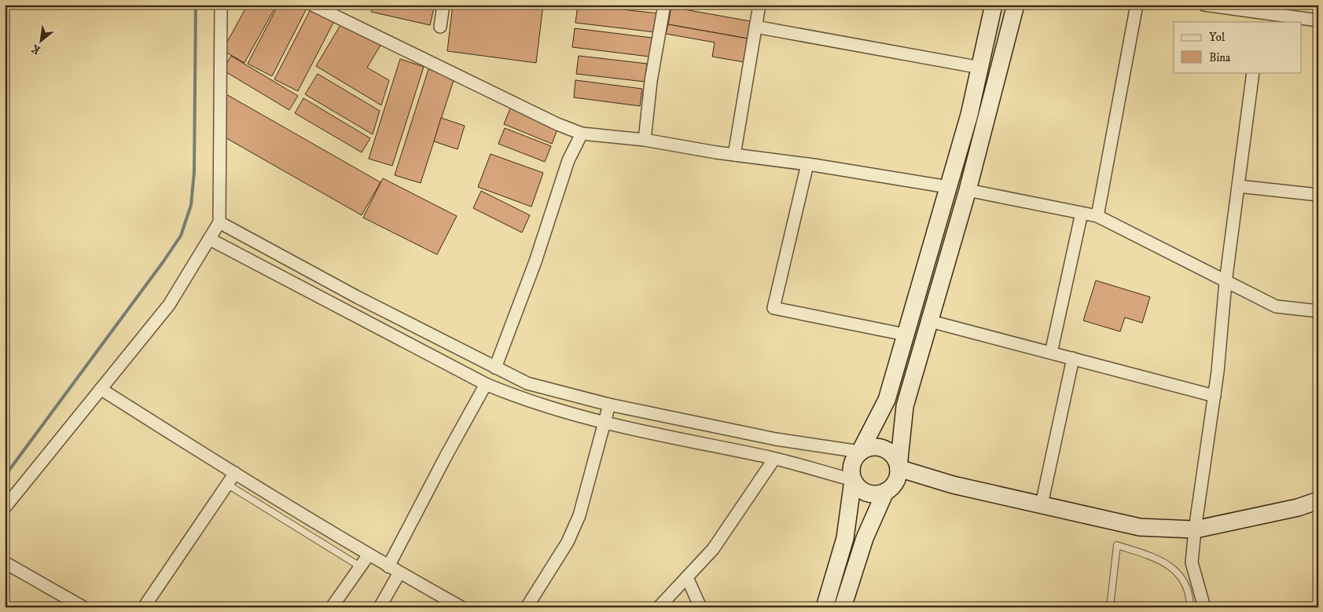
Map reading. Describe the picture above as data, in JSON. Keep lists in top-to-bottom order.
{
  "legend": ["Yol", "Bina"],
  "north": "bottom left"
}
